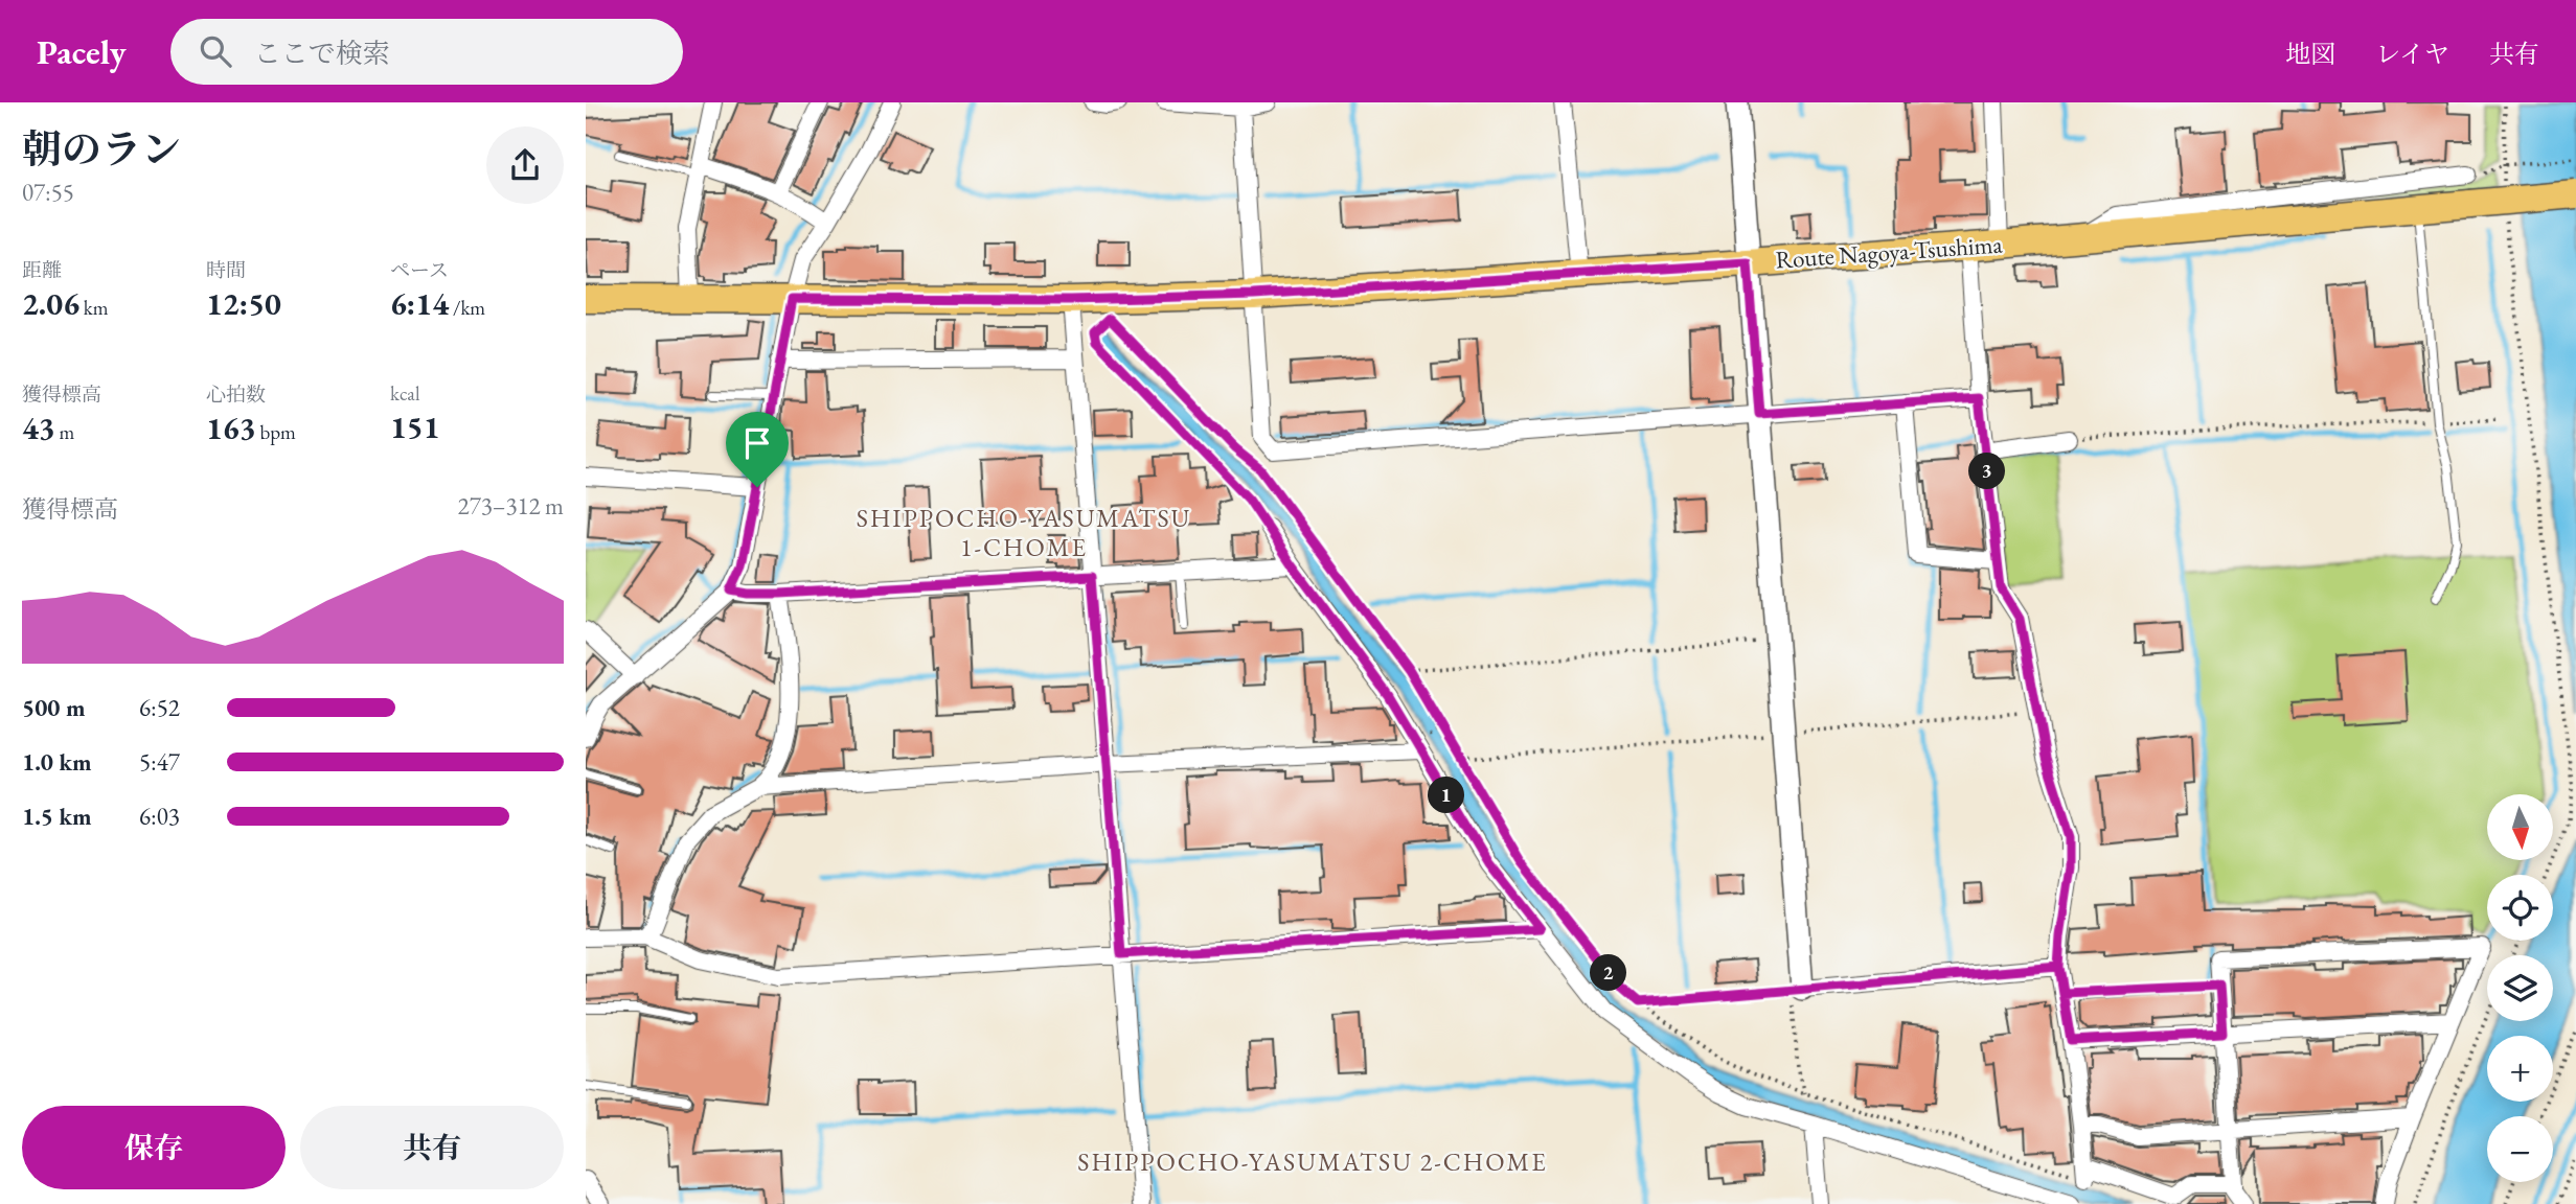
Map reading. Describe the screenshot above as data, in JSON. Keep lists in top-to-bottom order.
{
  "streets": {
    "main road": ["Route Nagoya-Tsushima"]
  },
  "districts": ["SHIPPOCHO-YASUMATSU 1-CHOME", "SHIPPOCHO-YASUMATSU 2-CHOME"],
  "north": "bottom",
  "page": {
    "header": "Pacely",
    "search": "ここで検索",
    "nav": ["地図", "レイヤ", "共有"],
    "heading": ["朝のラン", "07:55"],
    "stats": [
      ["距離", "2.06 km"],
      ["時間", "12:50"],
      ["ペース", "6:14 /km"],
      ["獲得標高", "43 m"],
      ["心拍数", "163 bpm"],
      ["kcal", "151"]
    ],
    "pins": ["3", "1", "2"],
    "chart": ["獲得標高", "273–312 m"],
    "list": [
      {
        "name": "500 m",
        "note": "6:52"
      },
      {
        "name": "1.0 km",
        "note": "5:47"
      },
      {
        "name": "1.5 km",
        "note": "6:03"
      }
    ],
    "map_buttons": ["+", "−"],
    "buttons": ["保存", "共有"]
  }
}
